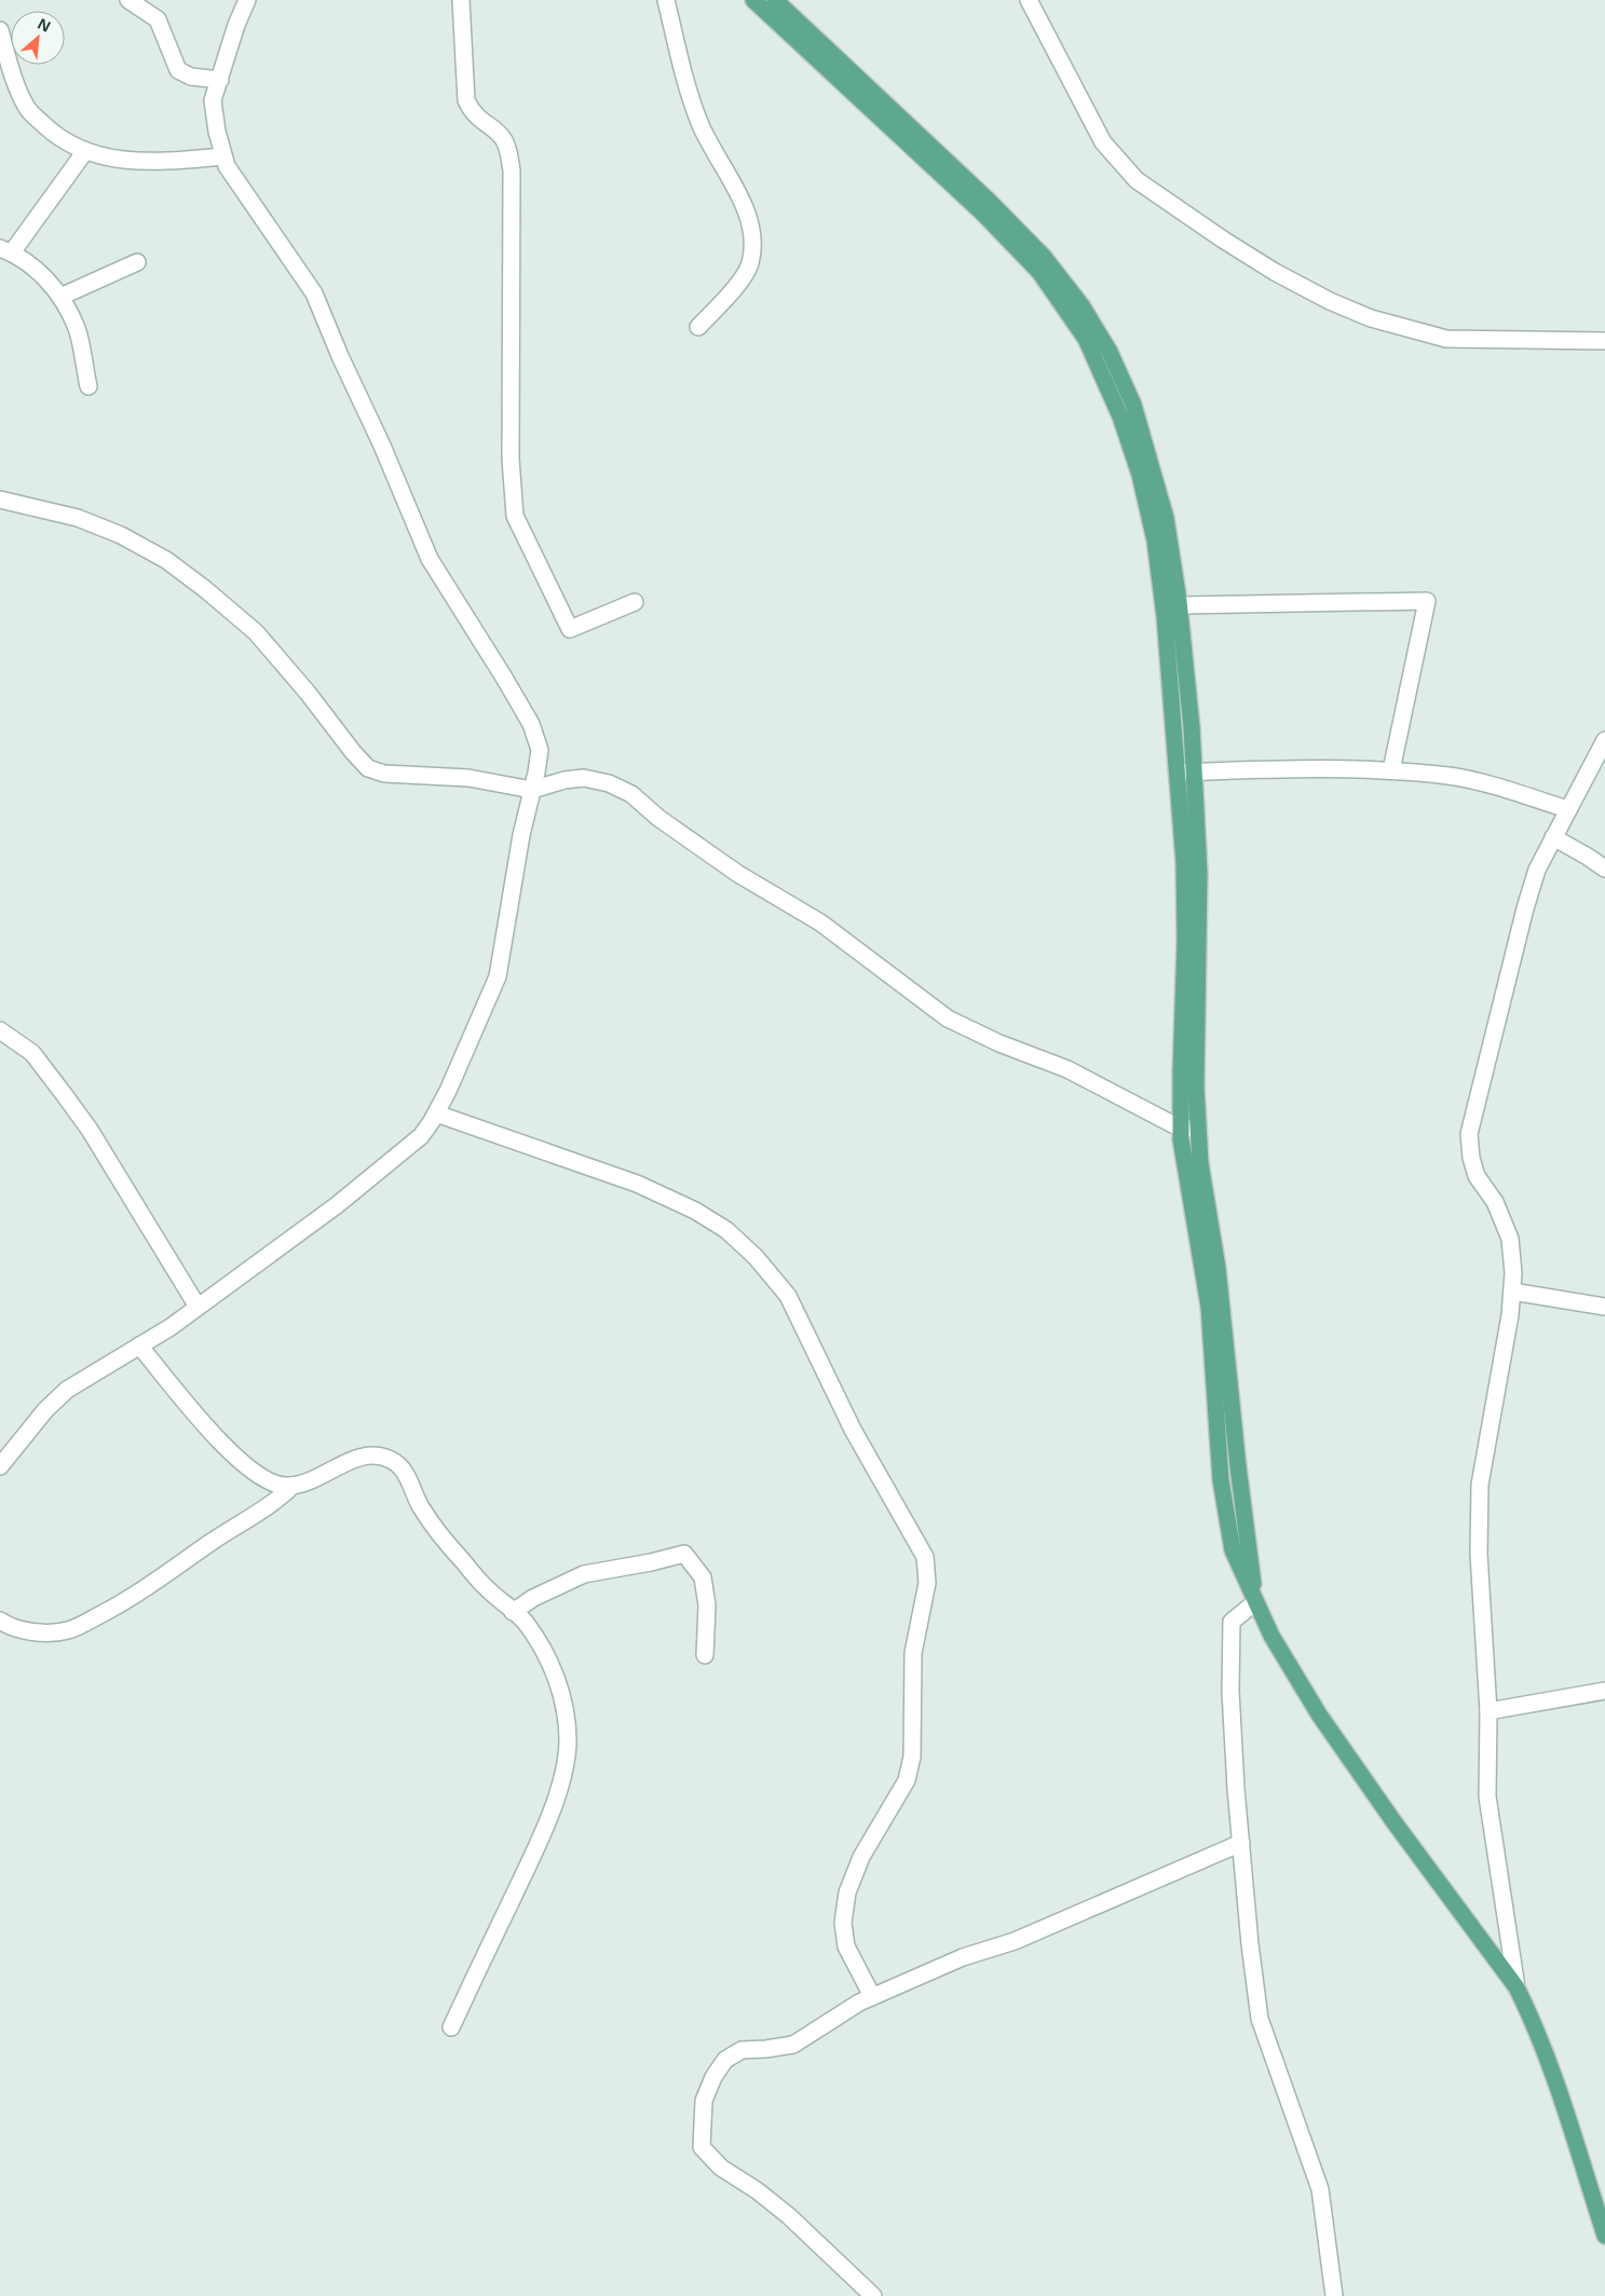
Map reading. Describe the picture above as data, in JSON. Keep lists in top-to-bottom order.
{
  "north": "top right"
}
